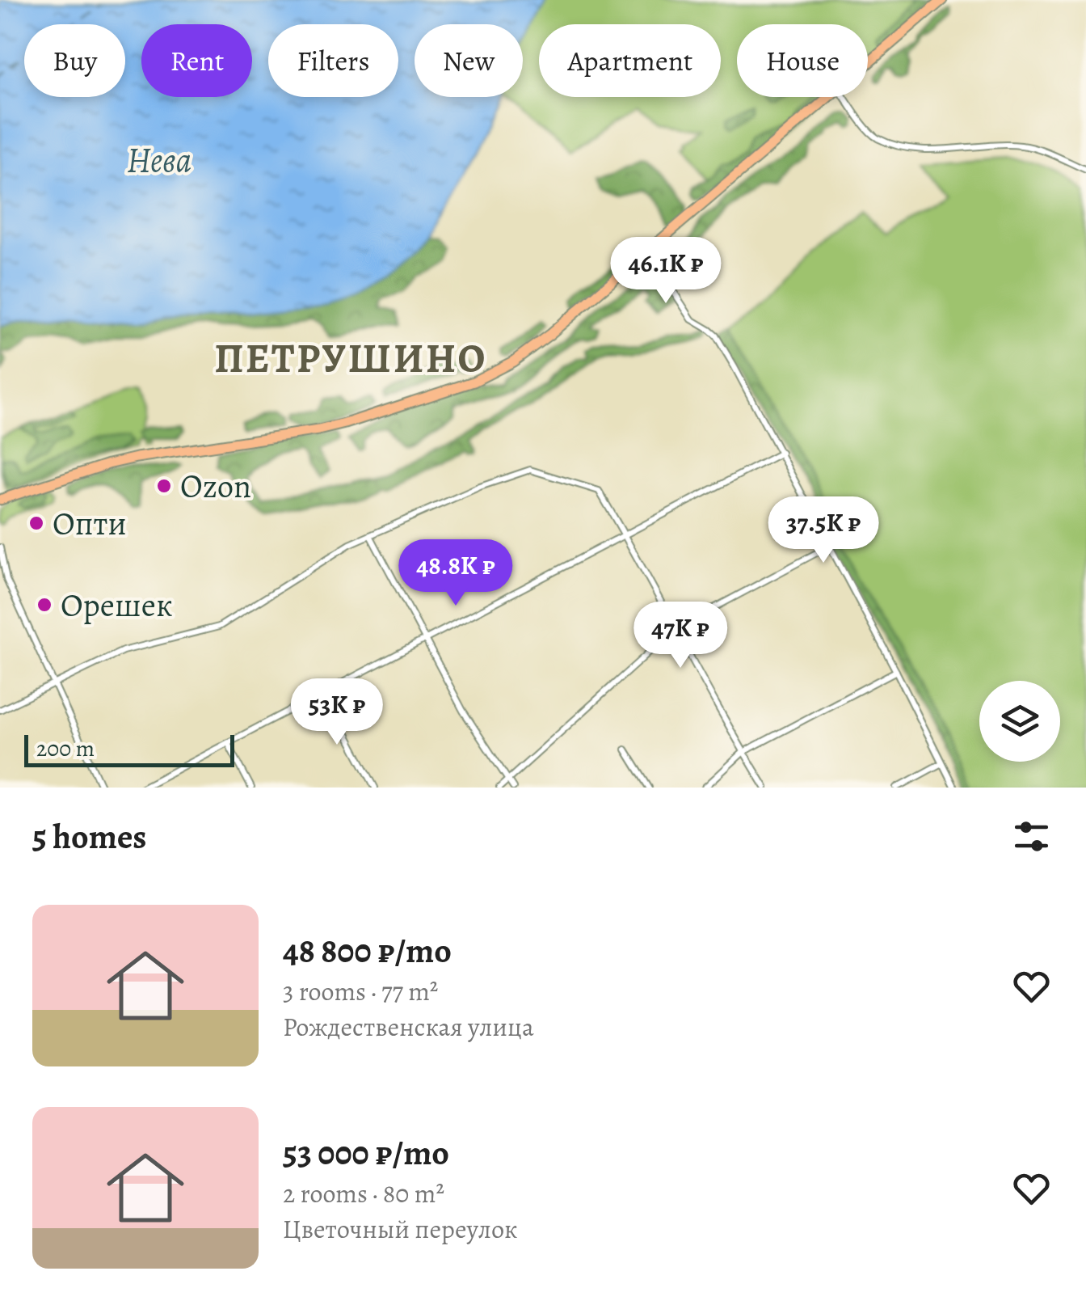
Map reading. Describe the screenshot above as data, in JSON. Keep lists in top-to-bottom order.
{
  "districts": ["ПЕТРУШИНО"],
  "water": ["Нева"],
  "places": ["Ozon", "Опти", "Орешек"],
  "scale_bar": "200 m",
  "page": {
    "chip": [
      "Buy",
      "Rent",
      "Filters",
      "New",
      "Apartment",
      "House"
    ],
    "price": [
      "46.1K ₽",
      "37.5K ₽",
      "48.8K ₽",
      "47K ₽",
      "53K ₽"
    ],
    "scale": "200 m",
    "heading": "5 homes",
    "list": [
      {
        "name": "48 800 ₽/mo",
        "note": "3 rooms · 77 m² · Рождественская улица"
      },
      {
        "name": "53 000 ₽/mo",
        "note": "2 rooms · 80 m² · Цветочный переулок"
      }
    ]
  }
}
